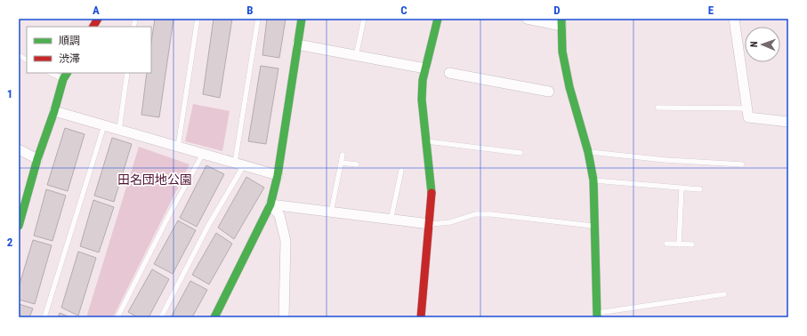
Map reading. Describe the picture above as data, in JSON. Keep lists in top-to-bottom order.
{
  "parks": ["田名団地公園"],
  "legend": ["順調", "渋滞"],
  "north": "left",
  "grid": {
    "columns": [
      "A",
      "B",
      "C",
      "D",
      "E"
    ],
    "rows": ["1", "2"]
  }
}
